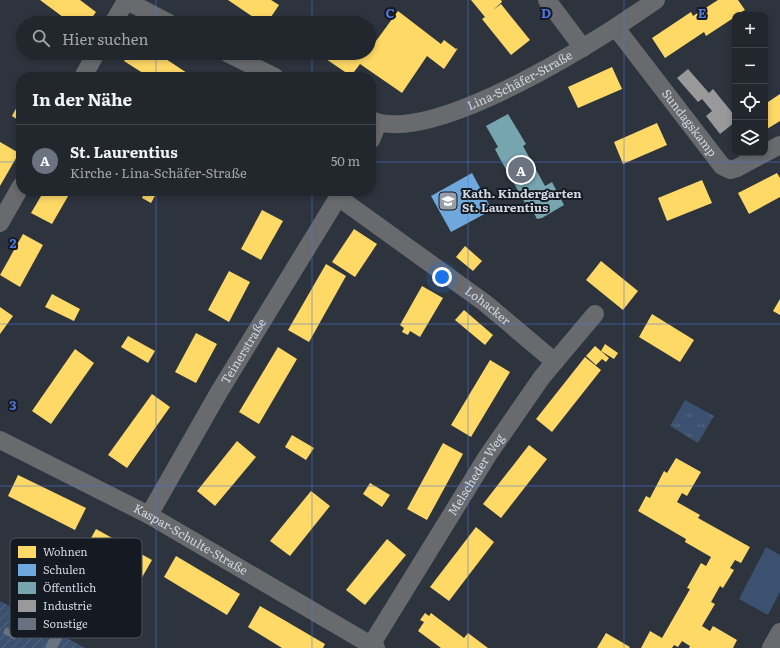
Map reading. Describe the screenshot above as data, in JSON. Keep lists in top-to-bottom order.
{
  "streets": {
    "street": [
      "Lina-Schäfer-Straße",
      "Sundagskamp",
      "Lohacker",
      "Teinerstraße",
      "Melscheder Weg",
      "Kaspar-Schulte-Straße"
    ]
  },
  "crossings": [
    ["Lina-Schäfer-Straße", "Sundagskamp"],
    ["Lohacker", "Melscheder Weg"],
    ["Teinerstraße", "Kaspar-Schulte-Straße"],
    ["Melscheder Weg", "Kaspar-Schulte-Straße"]
  ],
  "places": {
    "school or university": ["Kath. Kindergarten St. Laurentius"]
  },
  "legend": [
    "Wohnen",
    "Schulen",
    "Öffentlich",
    "Industrie",
    "Sonstige"
  ],
  "page": {
    "map_buttons": ["+", "−"],
    "search": "Hier suchen",
    "heading": "In der Nähe",
    "list": [
      {
        "mark": "A",
        "name": "St. Laurentius",
        "note": "Kirche · Lina-Schäfer-Straße",
        "value": "50 m"
      }
    ],
    "pins": "A"
  },
  "grid": {
    "columns": ["C", "D", "E"],
    "rows": ["2", "3"]
  }
}
